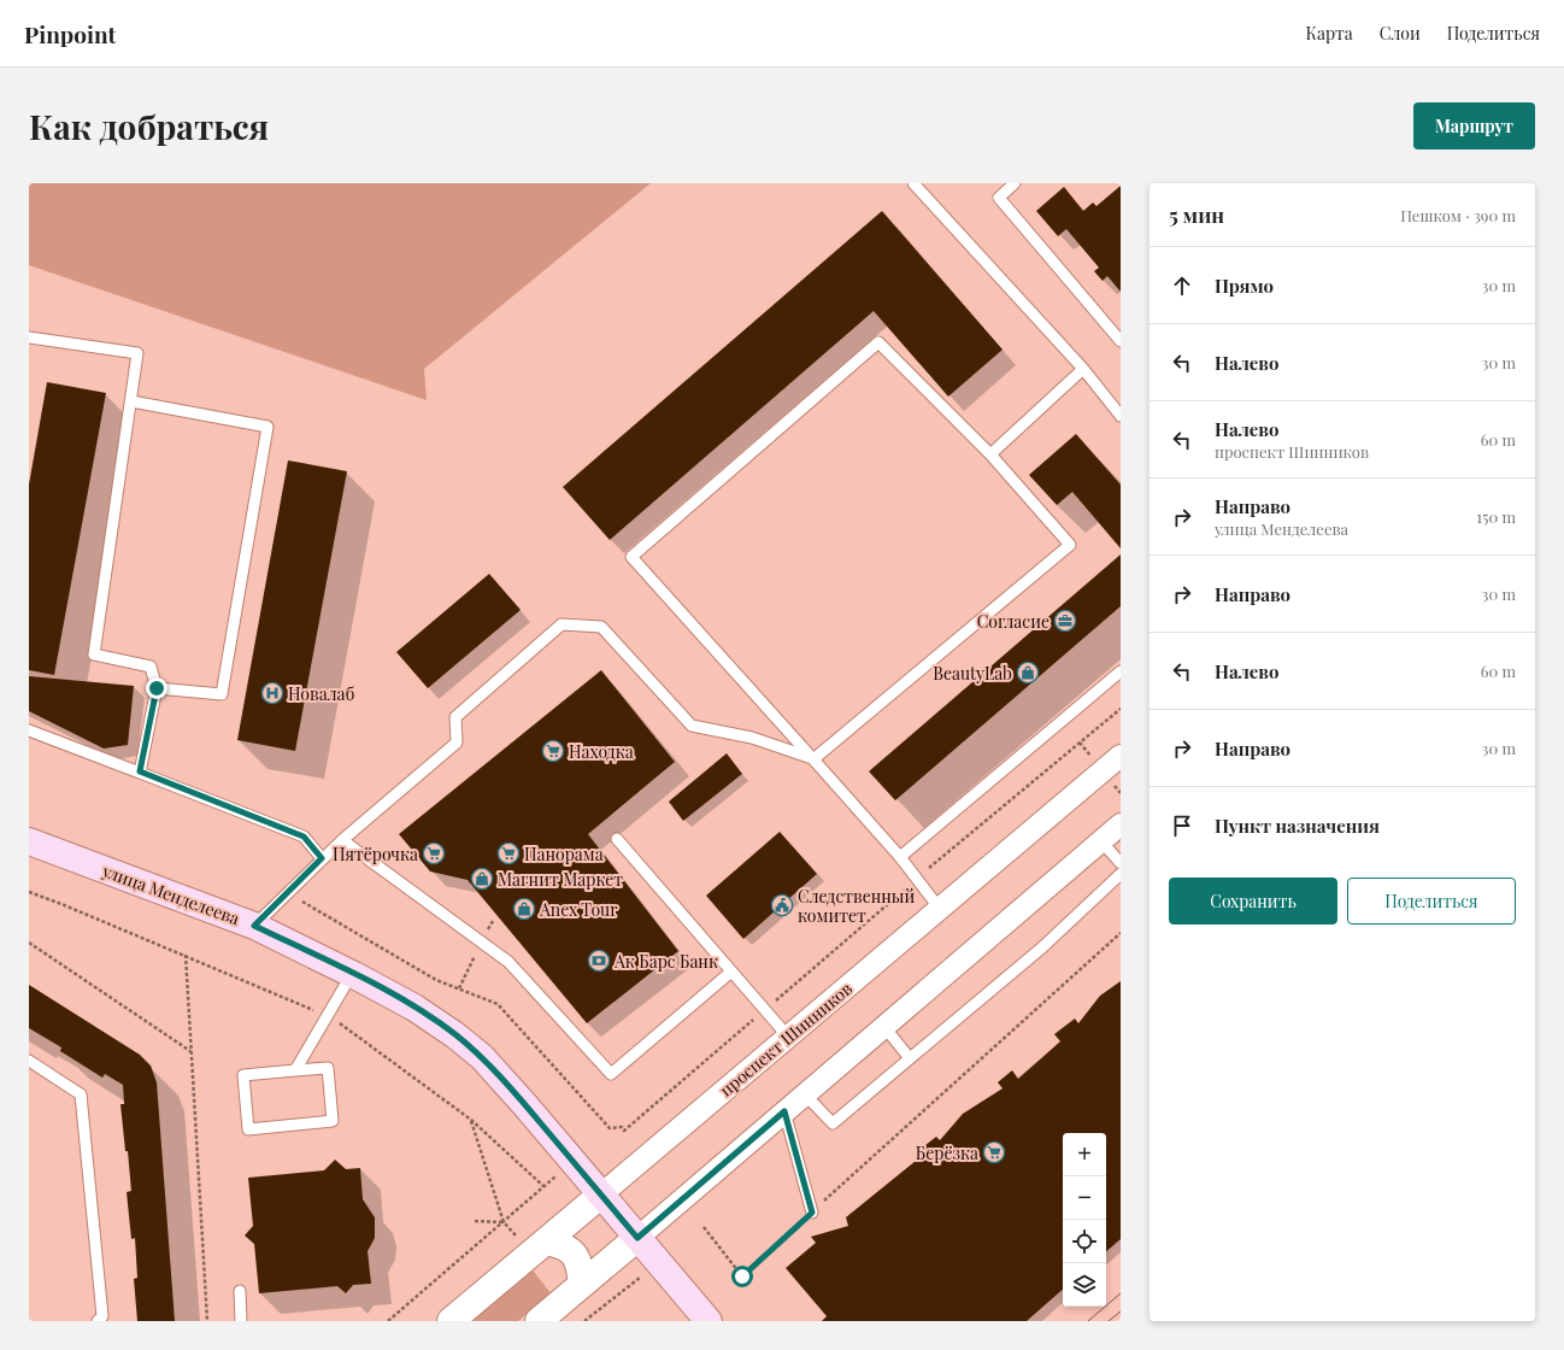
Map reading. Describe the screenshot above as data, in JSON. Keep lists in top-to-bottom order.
{
  "streets": {
    "main road": ["улица Менделеева"],
    "street": ["проспект Шинников"]
  },
  "crossings": [
    ["улица Менделеева", "проспект Шинников"]
  ],
  "places": {
    "office": ["Согласие"],
    "shop": ["BeautyLab", "Магнит Маркет", "Anex Tour"],
    "hospital": ["Новалаб"],
    "supermarket": [
      "Находка",
      "Пятёрочка",
      "Панорама",
      "Берёзка"
    ],
    "public building": ["Следственный комитет"],
    "bank": ["Ак Барс Банк"]
  },
  "page": {
    "header": "Pinpoint",
    "nav": ["Карта", "Слои", "Поделиться"],
    "buttons": [
      "Маршрут",
      ["Сохранить", "Поделиться"]
    ],
    "title": "Как добраться",
    "heading": ["5 мин", "Пешком · 390 m"],
    "list": [
      ["Прямо", "30 m"],
      ["Налево", "30 m"],
      ["Налево", "проспект Шинников", "60 m"],
      ["Направо", "улица Менделеева", "150 m"],
      ["Направо", "30 m"],
      ["Налево", "60 m"],
      ["Направо", "30 m"],
      "Пункт назначения"
    ],
    "map_buttons": ["+", "−"]
  }
}
